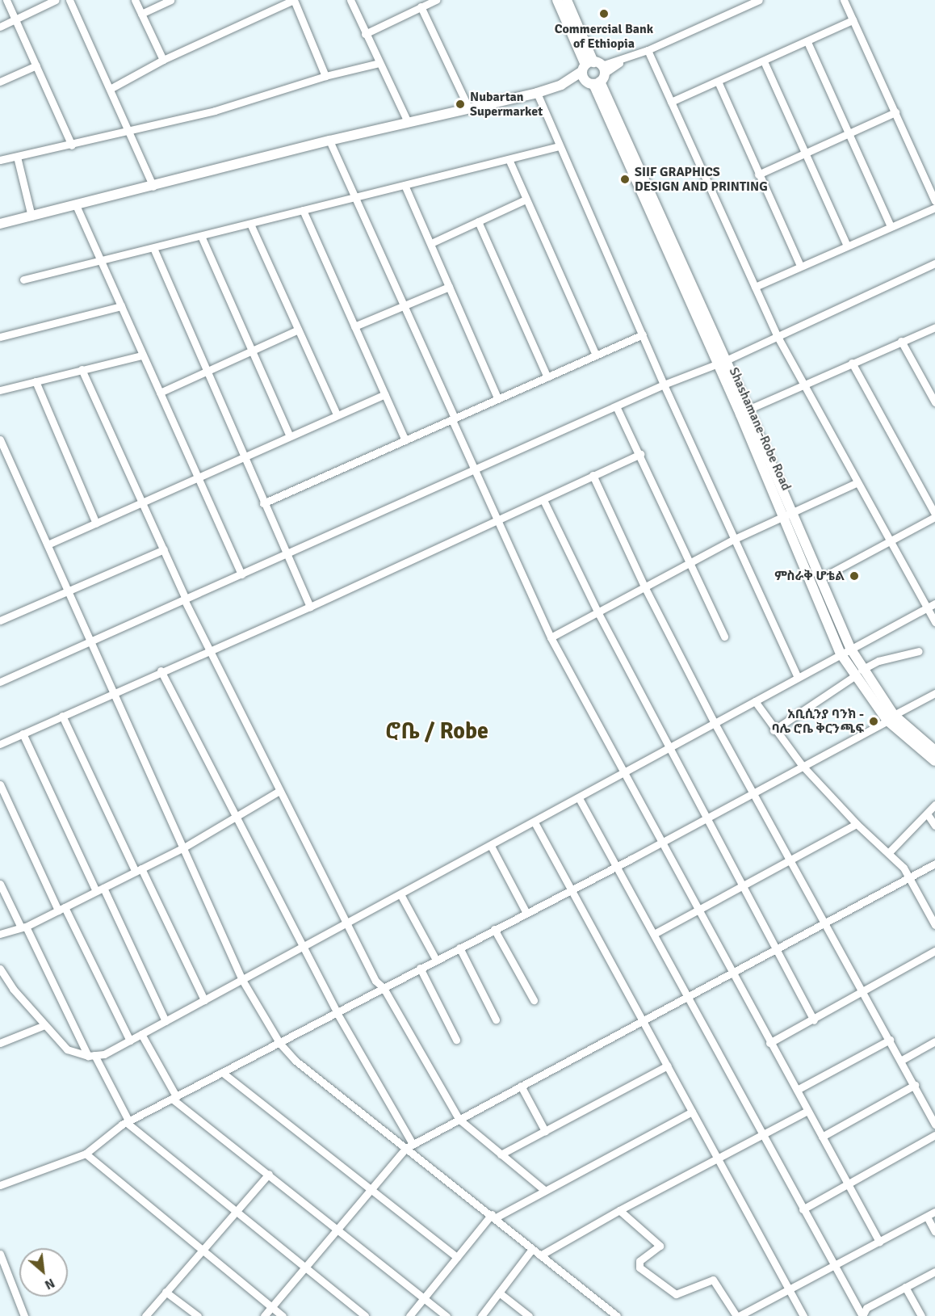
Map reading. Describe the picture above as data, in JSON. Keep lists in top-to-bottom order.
{
  "streets": {
    "main road": ["Shashamane-Robe Road"]
  },
  "districts": ["ሮቤ / Robe"],
  "places": [
    "Commercial Bank of Ethiopia",
    "Nubartan Supermarket",
    "SIIF GRAPHICS DESIGN AND PRINTING",
    "ምስራቅ ሆቴል",
    "አቢሲንያ ባንክ - ባሌ ሮቤ ቅርንጫፍ"
  ],
  "north": "bottom right"
}
